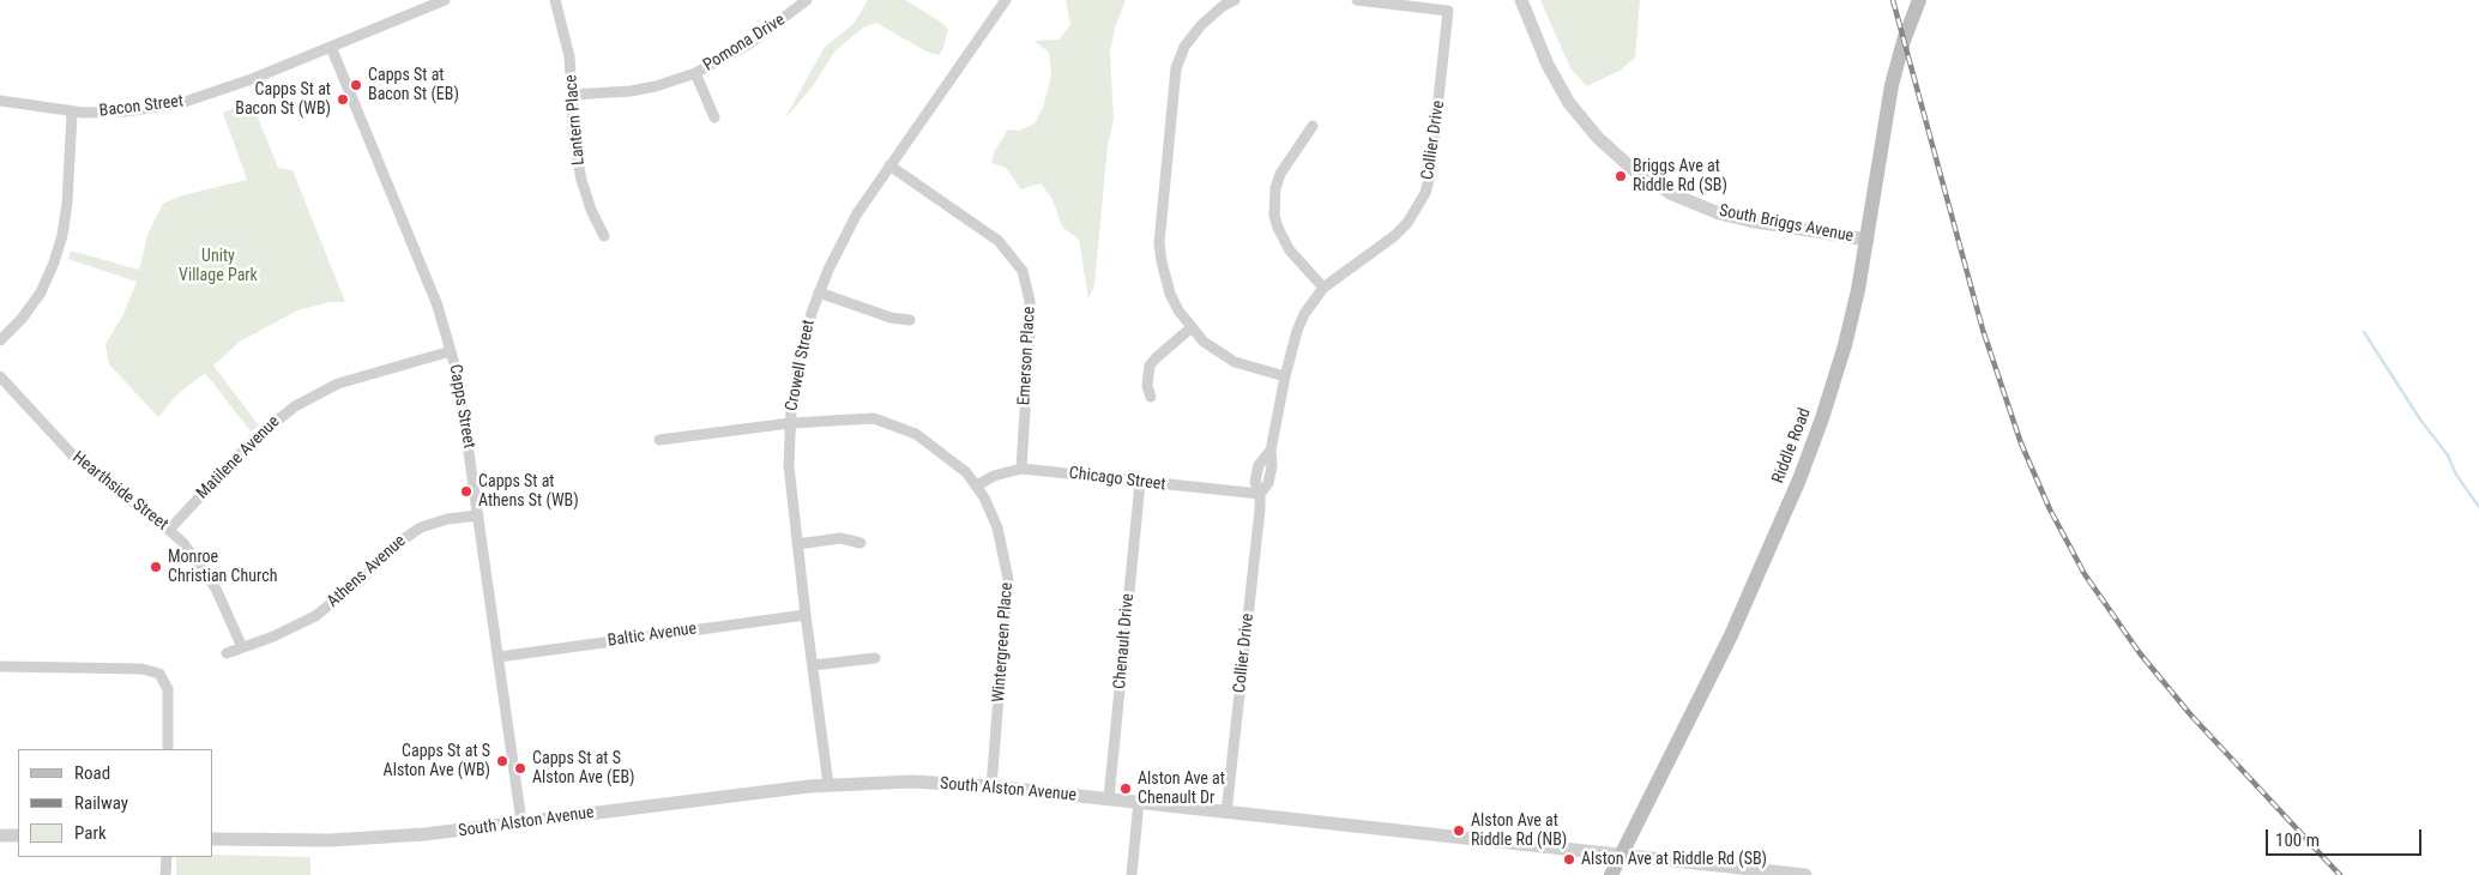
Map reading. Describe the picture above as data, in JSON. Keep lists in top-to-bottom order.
{
  "streets": {
    "main road": ["Riddle Road"],
    "street": [
      "Pomona Drive",
      "Bacon Street",
      "Lantern Place",
      "Collier Drive",
      "South Briggs Avenue",
      "Emerson Place",
      "Crowell Street",
      "Capps Street",
      "Matilene Avenue",
      "Chicago Street",
      "Hearthside Street",
      "Athens Avenue",
      "Baltic Avenue",
      "Chenault Drive",
      "Wintergreen Place",
      "South Alston Avenue"
    ]
  },
  "crossings": [
    ["Pomona Drive", "Lantern Place"],
    ["Bacon Street", "Capps Street"],
    ["Collier Drive", "Chicago Street"],
    ["Collier Drive", "South Alston Avenue"],
    ["South Briggs Avenue", "Riddle Road"],
    ["Emerson Place", "Crowell Street"],
    ["Emerson Place", "Chicago Street"],
    ["Crowell Street", "Baltic Avenue"],
    ["Crowell Street", "Wintergreen Place"],
    ["Crowell Street", "South Alston Avenue"],
    ["Capps Street", "Matilene Avenue"],
    ["Capps Street", "Athens Avenue"],
    ["Capps Street", "Baltic Avenue"],
    ["Capps Street", "South Alston Avenue"],
    ["Riddle Road", "South Alston Avenue"],
    ["Matilene Avenue", "Hearthside Street"],
    ["Chicago Street", "Chenault Drive"],
    ["Chicago Street", "Wintergreen Place"],
    ["Hearthside Street", "Athens Avenue"],
    ["Chenault Drive", "South Alston Avenue"],
    ["Wintergreen Place", "South Alston Avenue"]
  ],
  "parks": ["Unity Village Park"],
  "places": [
    "Capps St at Bacon St (EB)",
    "Capps St at Bacon St (WB)",
    "Briggs Ave at Riddle Rd (SB)",
    "Capps St at Athens St (WB)",
    "Monroe Christian Church",
    "Capps St at S Alston Ave (WB)",
    "Capps St at S Alston Ave (EB)",
    "Alston Ave at Chenault Dr",
    "Alston Ave at Riddle Rd (NB)",
    "Alston Ave at Riddle Rd (SB)"
  ],
  "legend": ["Road", "Railway", "Park"],
  "scale_bar": "100 m"
}
